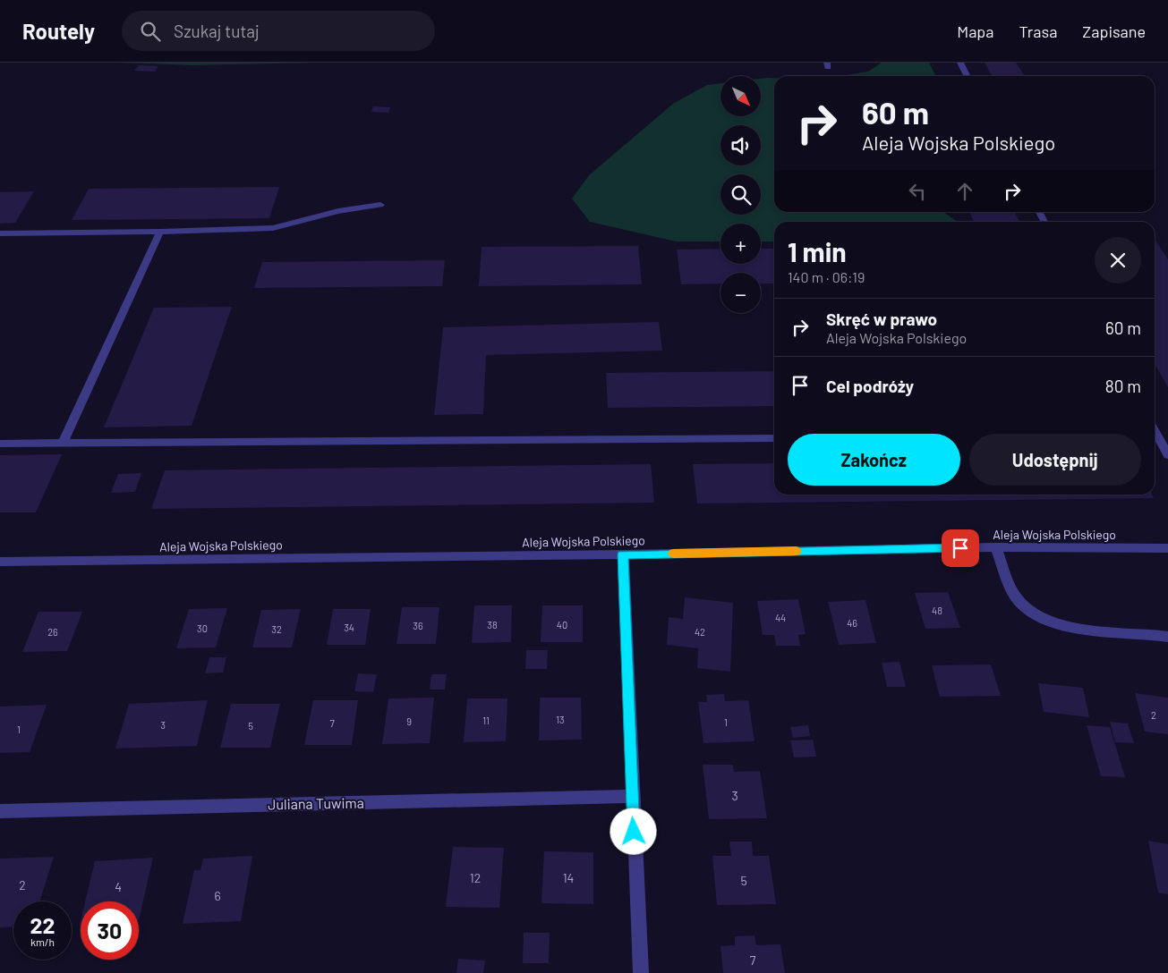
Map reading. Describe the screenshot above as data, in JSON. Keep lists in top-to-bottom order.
{
  "streets": {
    "street": ["Aleja Wojska Polskiego", "Juliana Tuwima"]
  },
  "house_numbers": [
    "48",
    "44",
    "46",
    "38",
    "40",
    "36",
    "34",
    "30",
    "32",
    "26",
    "42",
    "2",
    "13",
    "11",
    "9",
    "1",
    "7",
    "3",
    "5",
    "1",
    "3",
    "12",
    "14",
    "5",
    "2",
    "4",
    "6",
    "7"
  ],
  "north": "bottom right",
  "page": {
    "header": "Routely",
    "search": "Szukaj tutaj",
    "nav": ["Mapa", "Trasa", "Zapisane"],
    "map_buttons": ["+", "−"],
    "turn": ["60 m", "Aleja Wojska Polskiego"],
    "heading": ["1 min", "140 m · 06:19"],
    "list": [
      {
        "name": "Skręć w prawo",
        "note": "Aleja Wojska Polskiego",
        "value": "60 m"
      },
      {
        "name": "Cel podróży",
        "value": "80 m"
      }
    ],
    "buttons": ["Zakończ", "Udostępnij"],
    "speed": "22 km/h",
    "limit": "30"
  }
}
